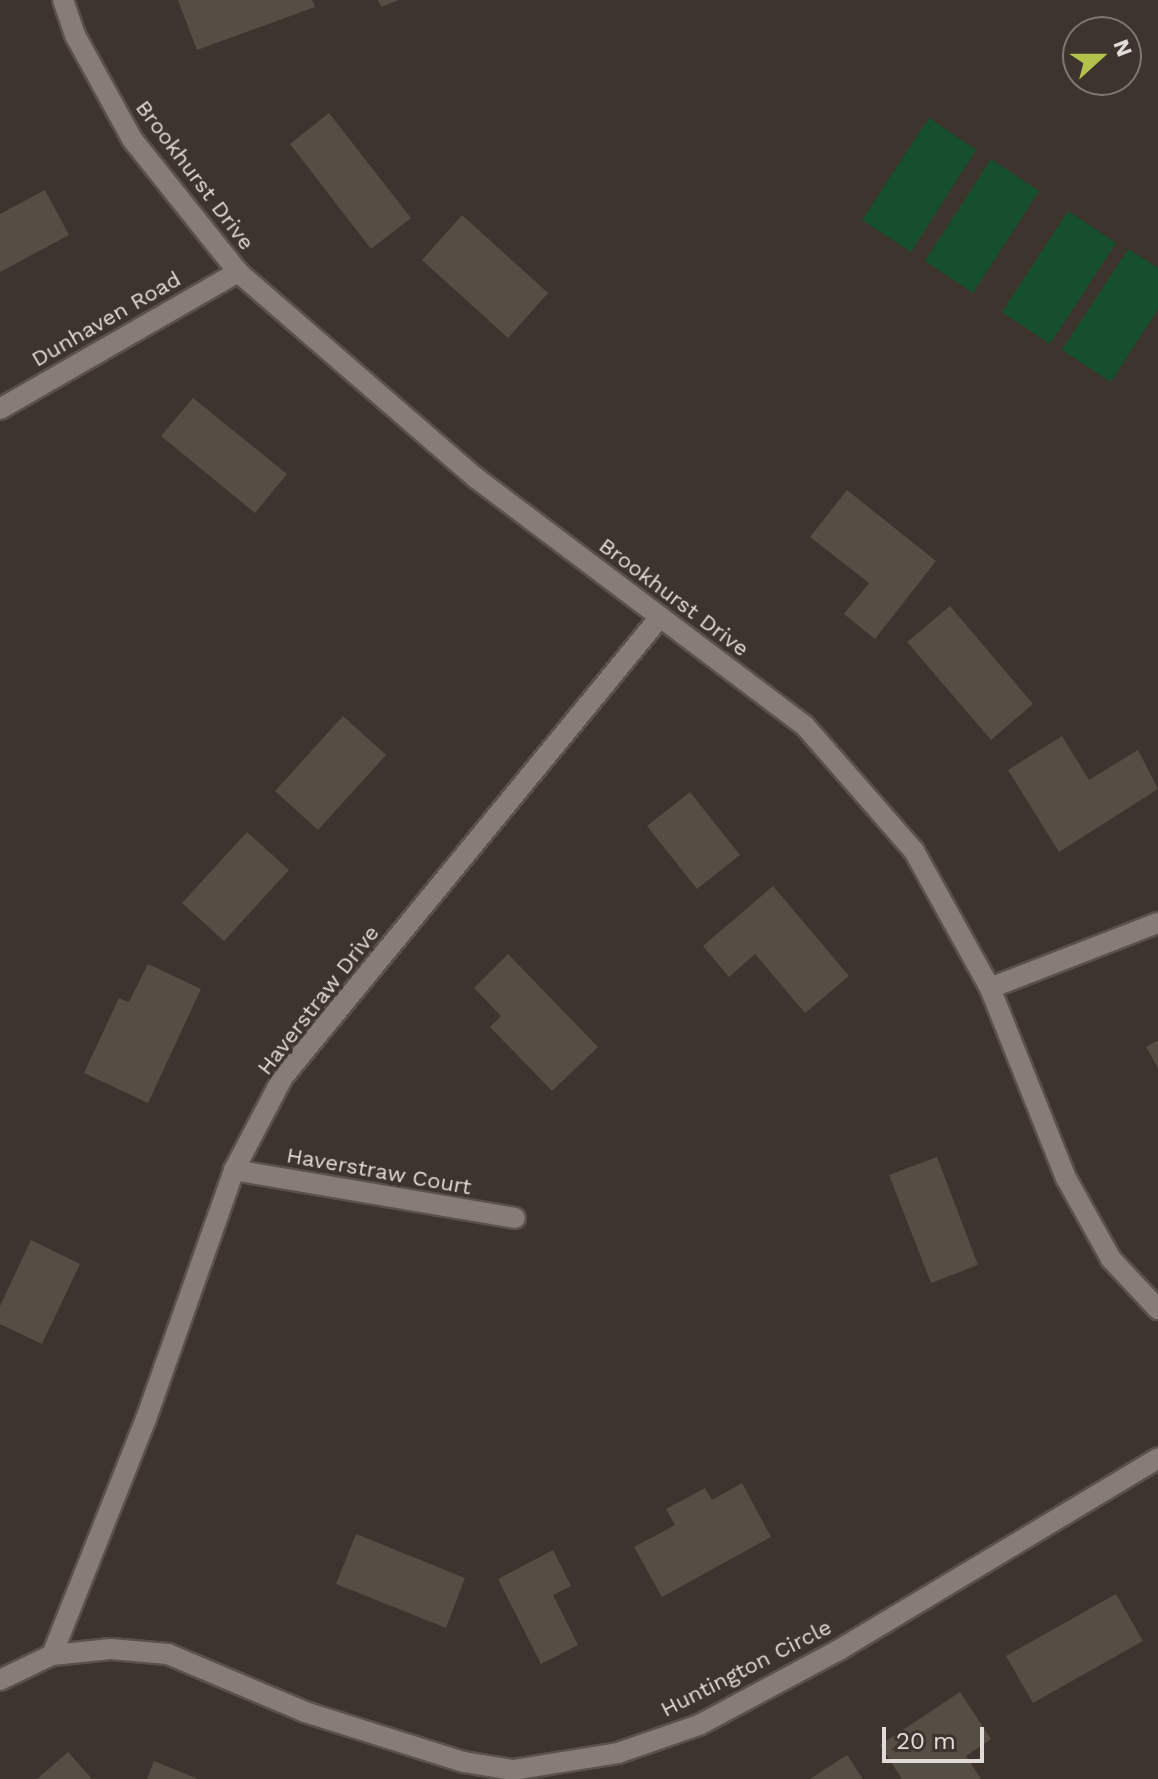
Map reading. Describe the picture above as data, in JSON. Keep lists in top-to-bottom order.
{
  "streets": {
    "street": [
      "Brookhurst Drive",
      "Dunhaven Road",
      "Haverstraw Drive",
      "Haverstraw Court",
      "Huntington Circle"
    ]
  },
  "crossings": [
    ["Brookhurst Drive", "Dunhaven Road"],
    ["Brookhurst Drive", "Haverstraw Drive"],
    ["Haverstraw Drive", "Haverstraw Court"],
    ["Haverstraw Drive", "Huntington Circle"]
  ],
  "scale_bar": "20 m",
  "north": "right"
}
